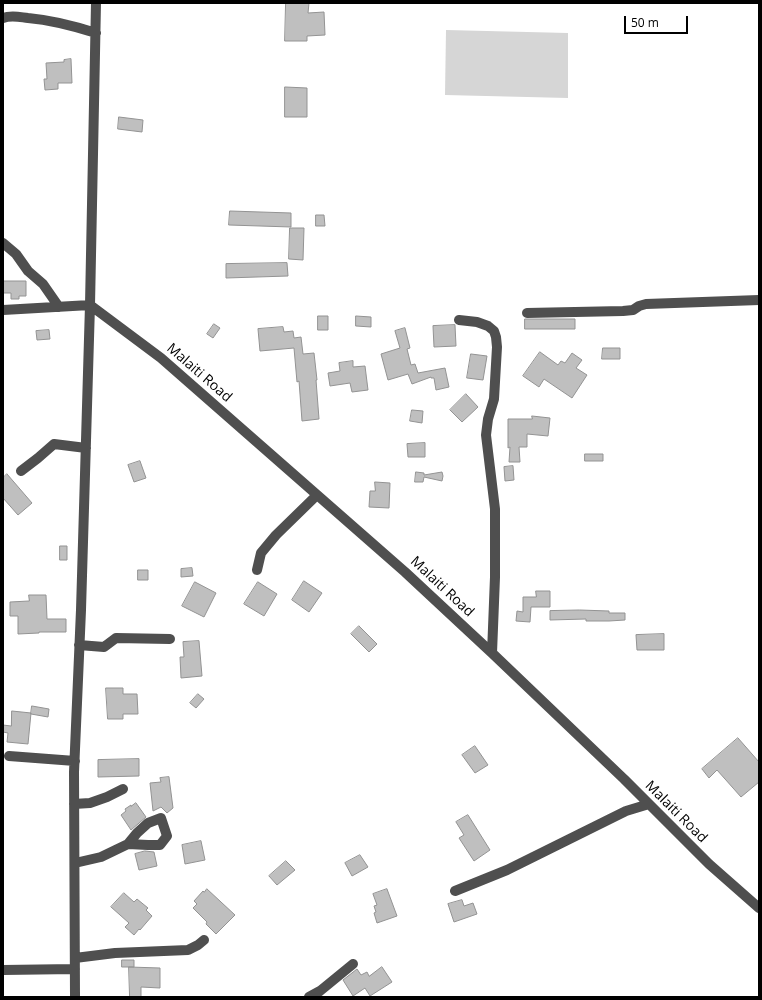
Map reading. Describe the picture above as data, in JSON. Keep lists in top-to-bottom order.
{
  "streets": {
    "street": ["Malaiti Road"]
  },
  "scale_bar": "50 m"
}
